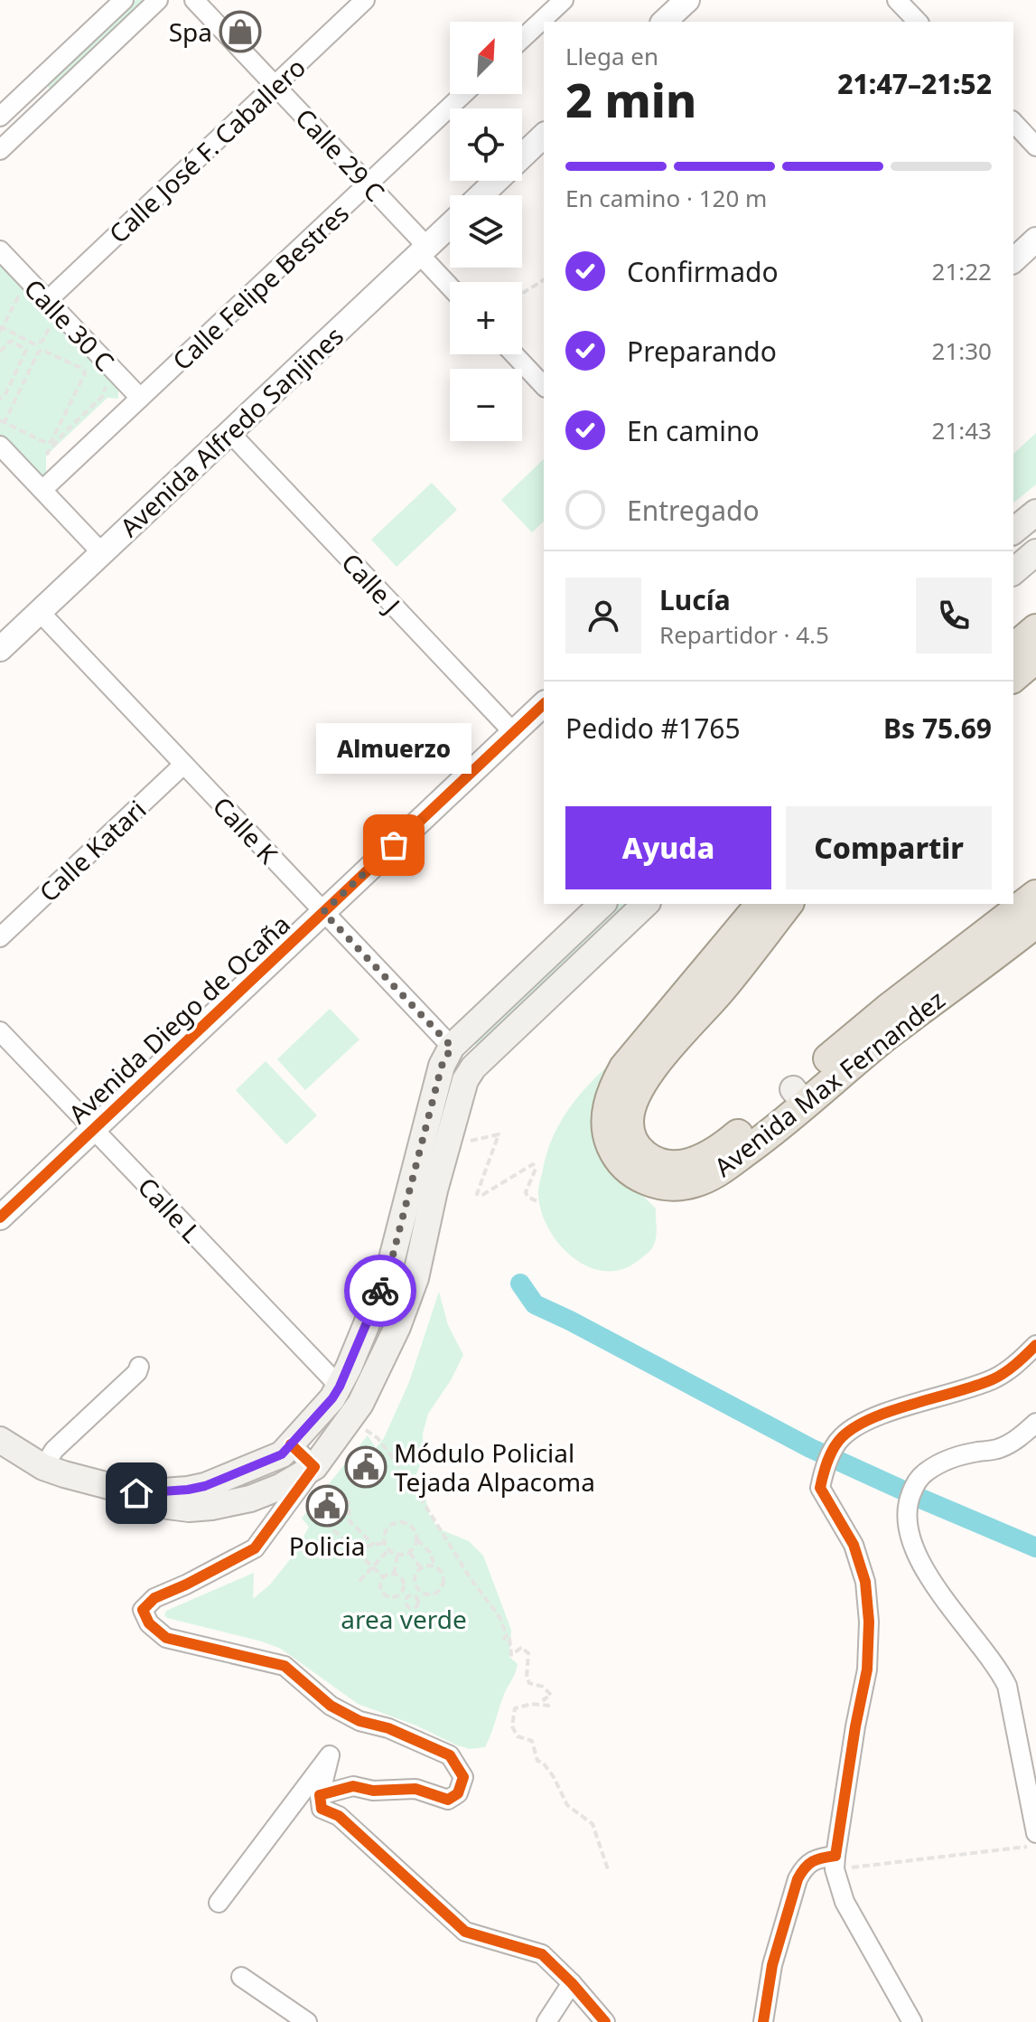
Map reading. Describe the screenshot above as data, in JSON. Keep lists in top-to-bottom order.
{
  "streets": {
    "main road": ["Avenida Max Fernandez"],
    "street": [
      "Calle José F. Caballero",
      "Calle 29 C",
      "Calle Felipe Bestres",
      "Calle 30 C",
      "Avenida Alfredo Sanjines",
      "Calle J",
      "Calle K",
      "Calle Katari",
      "Avenida Diego de Ocaña",
      "Calle L"
    ]
  },
  "crossings": [
    ["Calle José F. Caballero", "Calle 29 C"],
    ["Calle José F. Caballero", "Calle 30 C"],
    ["Calle 29 C", "Calle Felipe Bestres"],
    ["Calle 29 C", "Avenida Alfredo Sanjines"],
    ["Calle Felipe Bestres", "Calle 30 C"],
    ["Avenida Alfredo Sanjines", "Calle J"],
    ["Avenida Alfredo Sanjines", "Calle K"],
    ["Calle J", "Avenida Diego de Ocaña"],
    ["Calle K", "Calle Katari"],
    ["Calle K", "Avenida Diego de Ocaña"],
    ["Avenida Diego de Ocaña", "Calle L"]
  ],
  "parks": ["area verde"],
  "places": {
    "shop": ["Spa"],
    "other": ["Almuerzo"],
    "public building": ["Módulo Policial Tejada Alpacoma", "Policia"]
  },
  "north": "top right",
  "page": {
    "map_buttons": ["+", "−"],
    "heading": ["2 min", "Llega en", "21:47–21:52"],
    "panel": [
      "Lucía",
      "Repartidor · 4.5",
      "Pedido #1765",
      "Bs 75.69"
    ],
    "bar": "En camino · 120 m",
    "list": [
      ["Confirmado", "21:22"],
      ["Preparando", "21:30"],
      ["En camino", "21:43"],
      "Entregado"
    ],
    "bubble": "Almuerzo",
    "buttons": ["Ayuda", "Compartir"]
  }
}
